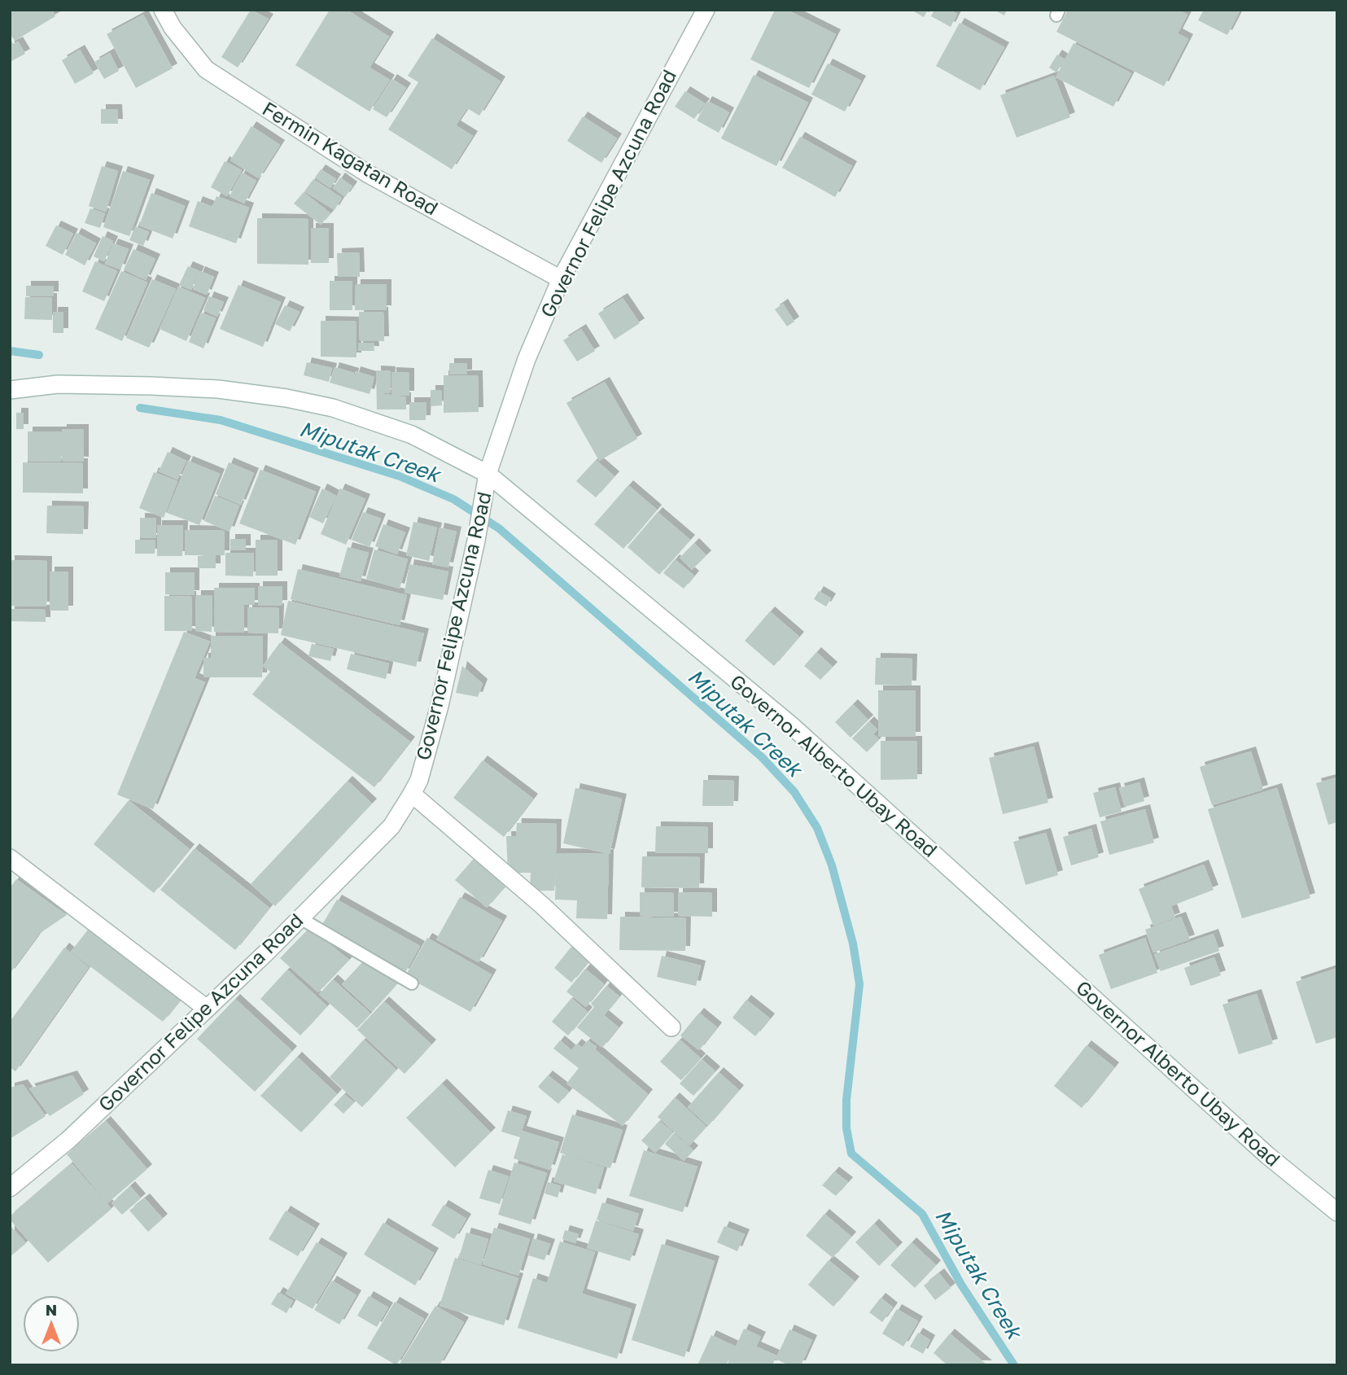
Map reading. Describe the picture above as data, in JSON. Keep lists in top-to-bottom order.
{
  "streets": {
    "street": ["Fermin Kagatan Road", "Governor Felipe Azcuna Road", "Governor Alberto Ubay Road"]
  },
  "crossings": [
    ["Fermin Kagatan Road", "Governor Felipe Azcuna Road"],
    ["Governor Felipe Azcuna Road", "Governor Alberto Ubay Road"]
  ],
  "water": ["Miputak Creek"],
  "north": "top"
}
